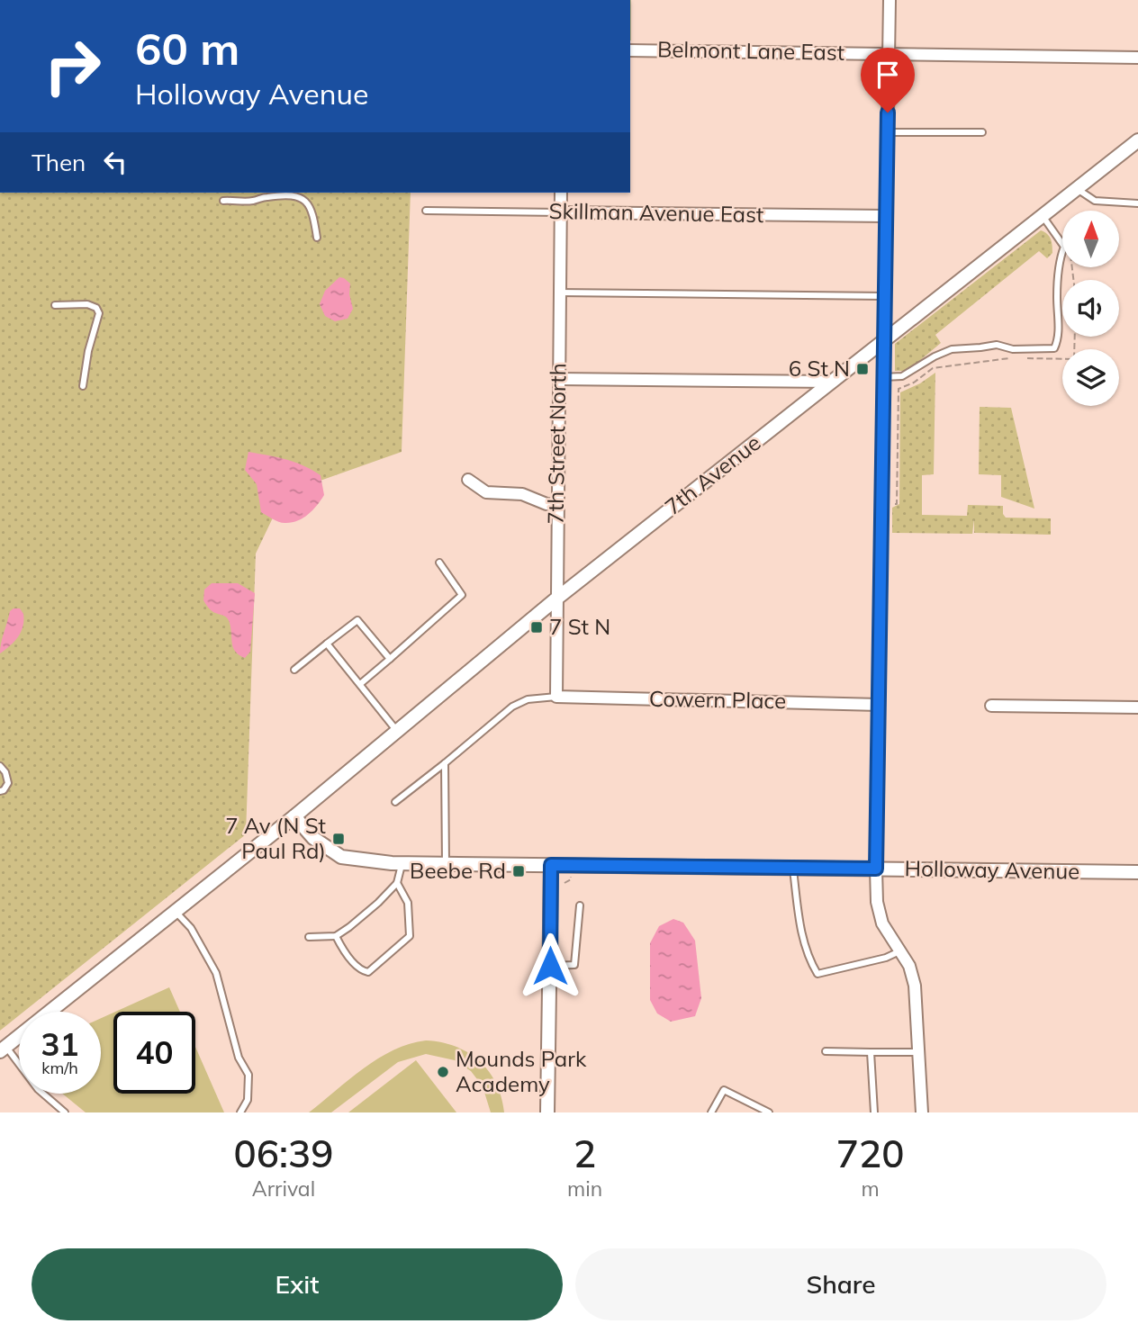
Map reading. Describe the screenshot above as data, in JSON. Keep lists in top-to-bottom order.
{
  "streets": {
    "street": [
      "Belmont Lane East",
      "Skillman Avenue East",
      "7th Street North",
      "7th Avenue",
      "Cowern Place",
      "Holloway Avenue"
    ]
  },
  "crossings": [
    ["Skillman Avenue East", "7th Street North"],
    ["7th Street North", "7th Avenue"],
    ["7th Street North", "Cowern Place"],
    ["7th Avenue", "Holloway Avenue"]
  ],
  "places": {
    "transit": [
      "6 St N",
      "7 St N",
      "7 Av (N St Paul Rd)",
      "Beebe Rd"
    ],
    "other": ["Mounds Park Academy"]
  },
  "north": "top",
  "page": {
    "turn": ["60 m", "Holloway Avenue"],
    "then": "Then",
    "speed": "31 km/h",
    "limit": "40",
    "eta": [
      "06:39",
      "Arrival",
      "2",
      "min",
      "720",
      "m"
    ],
    "buttons": ["Exit", "Share"]
  }
}
